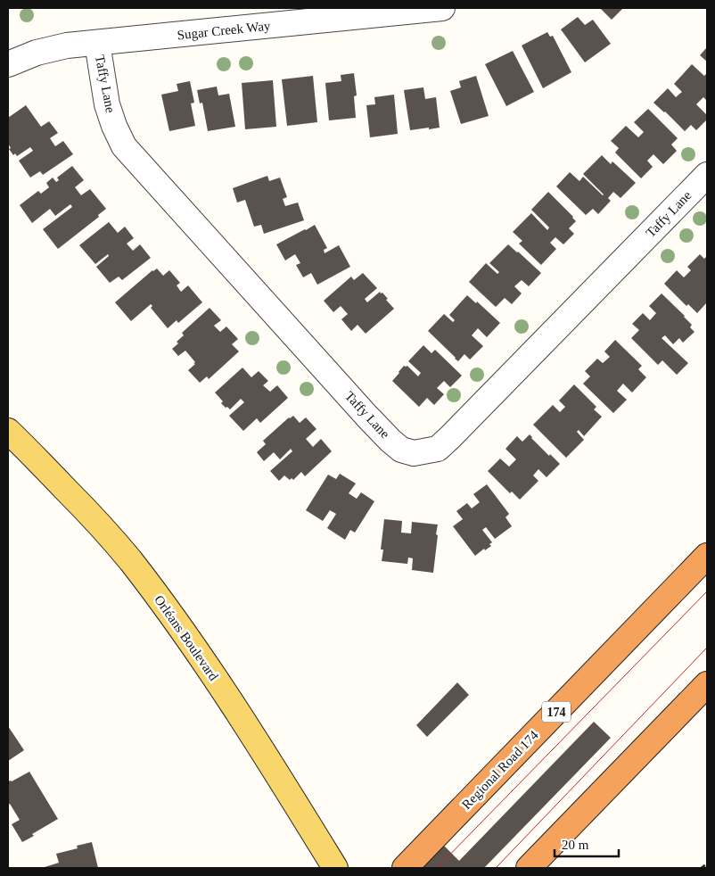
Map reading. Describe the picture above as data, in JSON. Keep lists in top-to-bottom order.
{
  "streets": {
    "highway": ["174", "Regional Road 174"],
    "main road": ["Orléans Boulevard"],
    "street": ["Sugar Creek Way", "Taffy Lane"]
  },
  "crossings": [
    ["Sugar Creek Way", "Taffy Lane"]
  ],
  "scale_bar": "20 m"
}
